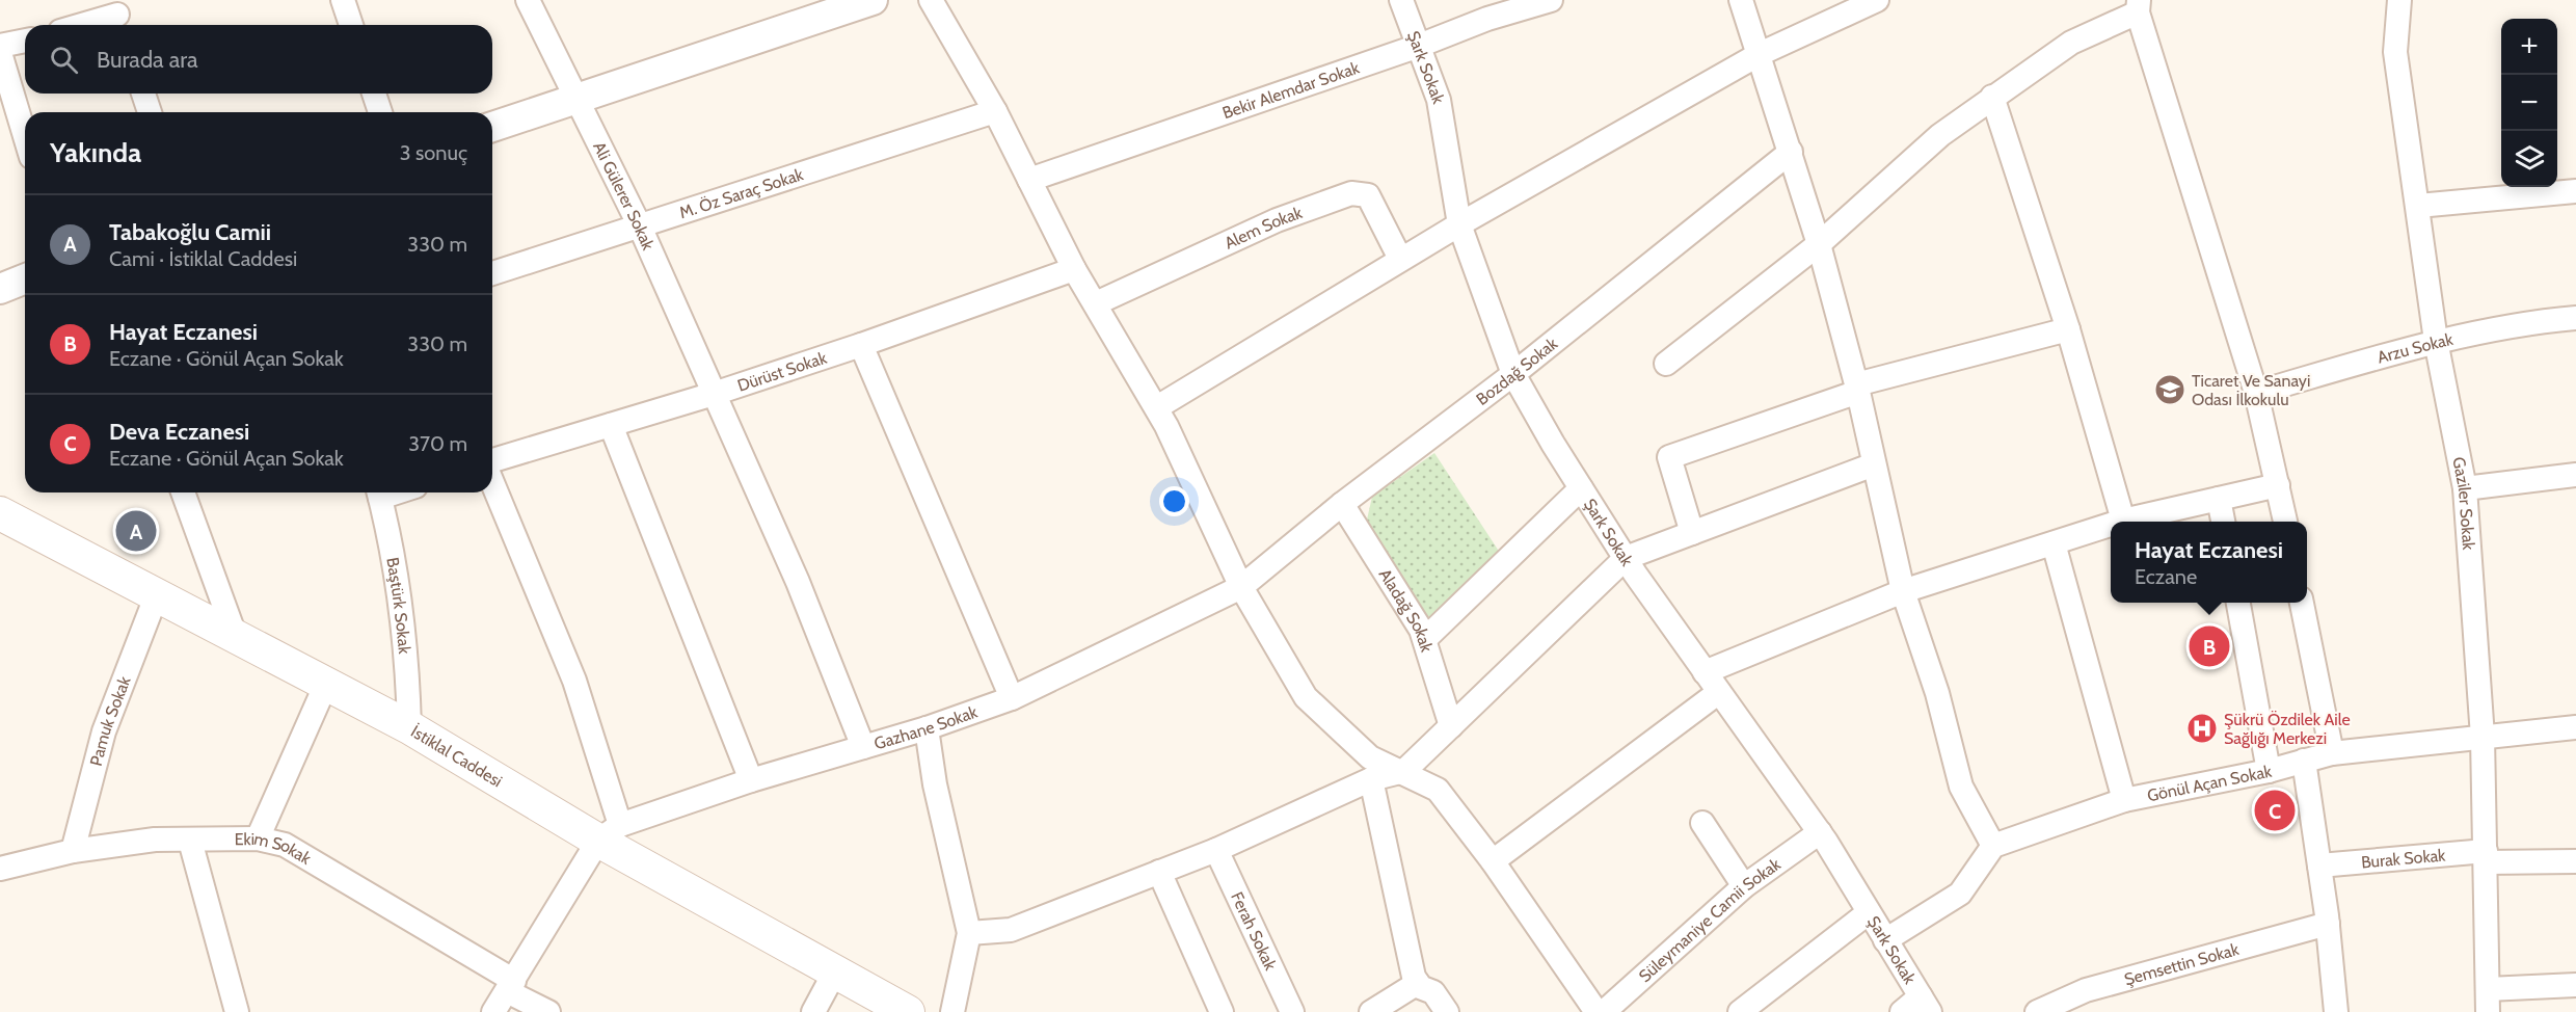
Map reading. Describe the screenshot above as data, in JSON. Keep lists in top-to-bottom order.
{
  "streets": {
    "main road": ["İstiklal Caddesi"],
    "street": [
      "Şark Sokak",
      "Bekir Alemdar Sokak",
      "M. Öz Saraç Sokak",
      "Ali Gülerer Sokak",
      "Alem Sokak",
      "Arzu Sokak",
      "Dürüst Sokak",
      "Bozdağ Sokak",
      "Gaziler Sokak",
      "Baştürk Sokak",
      "Aladağ Sokak",
      "Pamuk Sokak",
      "Gazhane Sokak",
      "Gönül Açan Sokak",
      "Ekim Sokak",
      "Burak Sokak",
      "Süleymaniye Camii Sokak",
      "Ferah Sokak",
      "Şemsettin Sokak"
    ]
  },
  "crossings": [
    ["Şark Sokak", "Bekir Alemdar Sokak"],
    ["Şark Sokak", "Bozdağ Sokak"],
    ["Şark Sokak", "Süleymaniye Camii Sokak"],
    ["M. Öz Saraç Sokak", "Ali Gülerer Sokak"],
    ["Ali Gülerer Sokak", "Dürüst Sokak"],
    ["Ali Gülerer Sokak", "Gazhane Sokak"],
    ["Arzu Sokak", "Gaziler Sokak"],
    ["Bozdağ Sokak", "Aladağ Sokak"],
    ["Bozdağ Sokak", "Gazhane Sokak"],
    ["Gaziler Sokak", "Gönül Açan Sokak"],
    ["Gaziler Sokak", "Burak Sokak"],
    ["Baştürk Sokak", "İstiklal Caddesi"],
    ["Pamuk Sokak", "İstiklal Caddesi"],
    ["Pamuk Sokak", "Ekim Sokak"],
    ["Gazhane Sokak", "İstiklal Caddesi"]
  ],
  "places": {
    "school or university": ["Ticaret Ve Sanayi Odası İlkokulu"],
    "hospital": ["Şükrü Özdilek Aile Sağlığı Merkezi"]
  },
  "page": {
    "map_buttons": ["+", "−"],
    "search": "Burada ara",
    "heading": ["Yakında", "3 sonuç"],
    "list": [
      {
        "mark": "A",
        "name": "Tabakoğlu Camii",
        "note": "Cami · İstiklal Caddesi",
        "value": "330 m"
      },
      {
        "mark": "B",
        "name": "Hayat Eczanesi",
        "note": "Eczane · Gönül Açan Sokak",
        "value": "330 m"
      },
      {
        "mark": "C",
        "name": "Deva Eczanesi",
        "note": "Eczane · Gönül Açan Sokak",
        "value": "370 m"
      }
    ],
    "pins": ["A", "B", "C"],
    "popup": ["Hayat Eczanesi", "Eczane"]
  }
}
